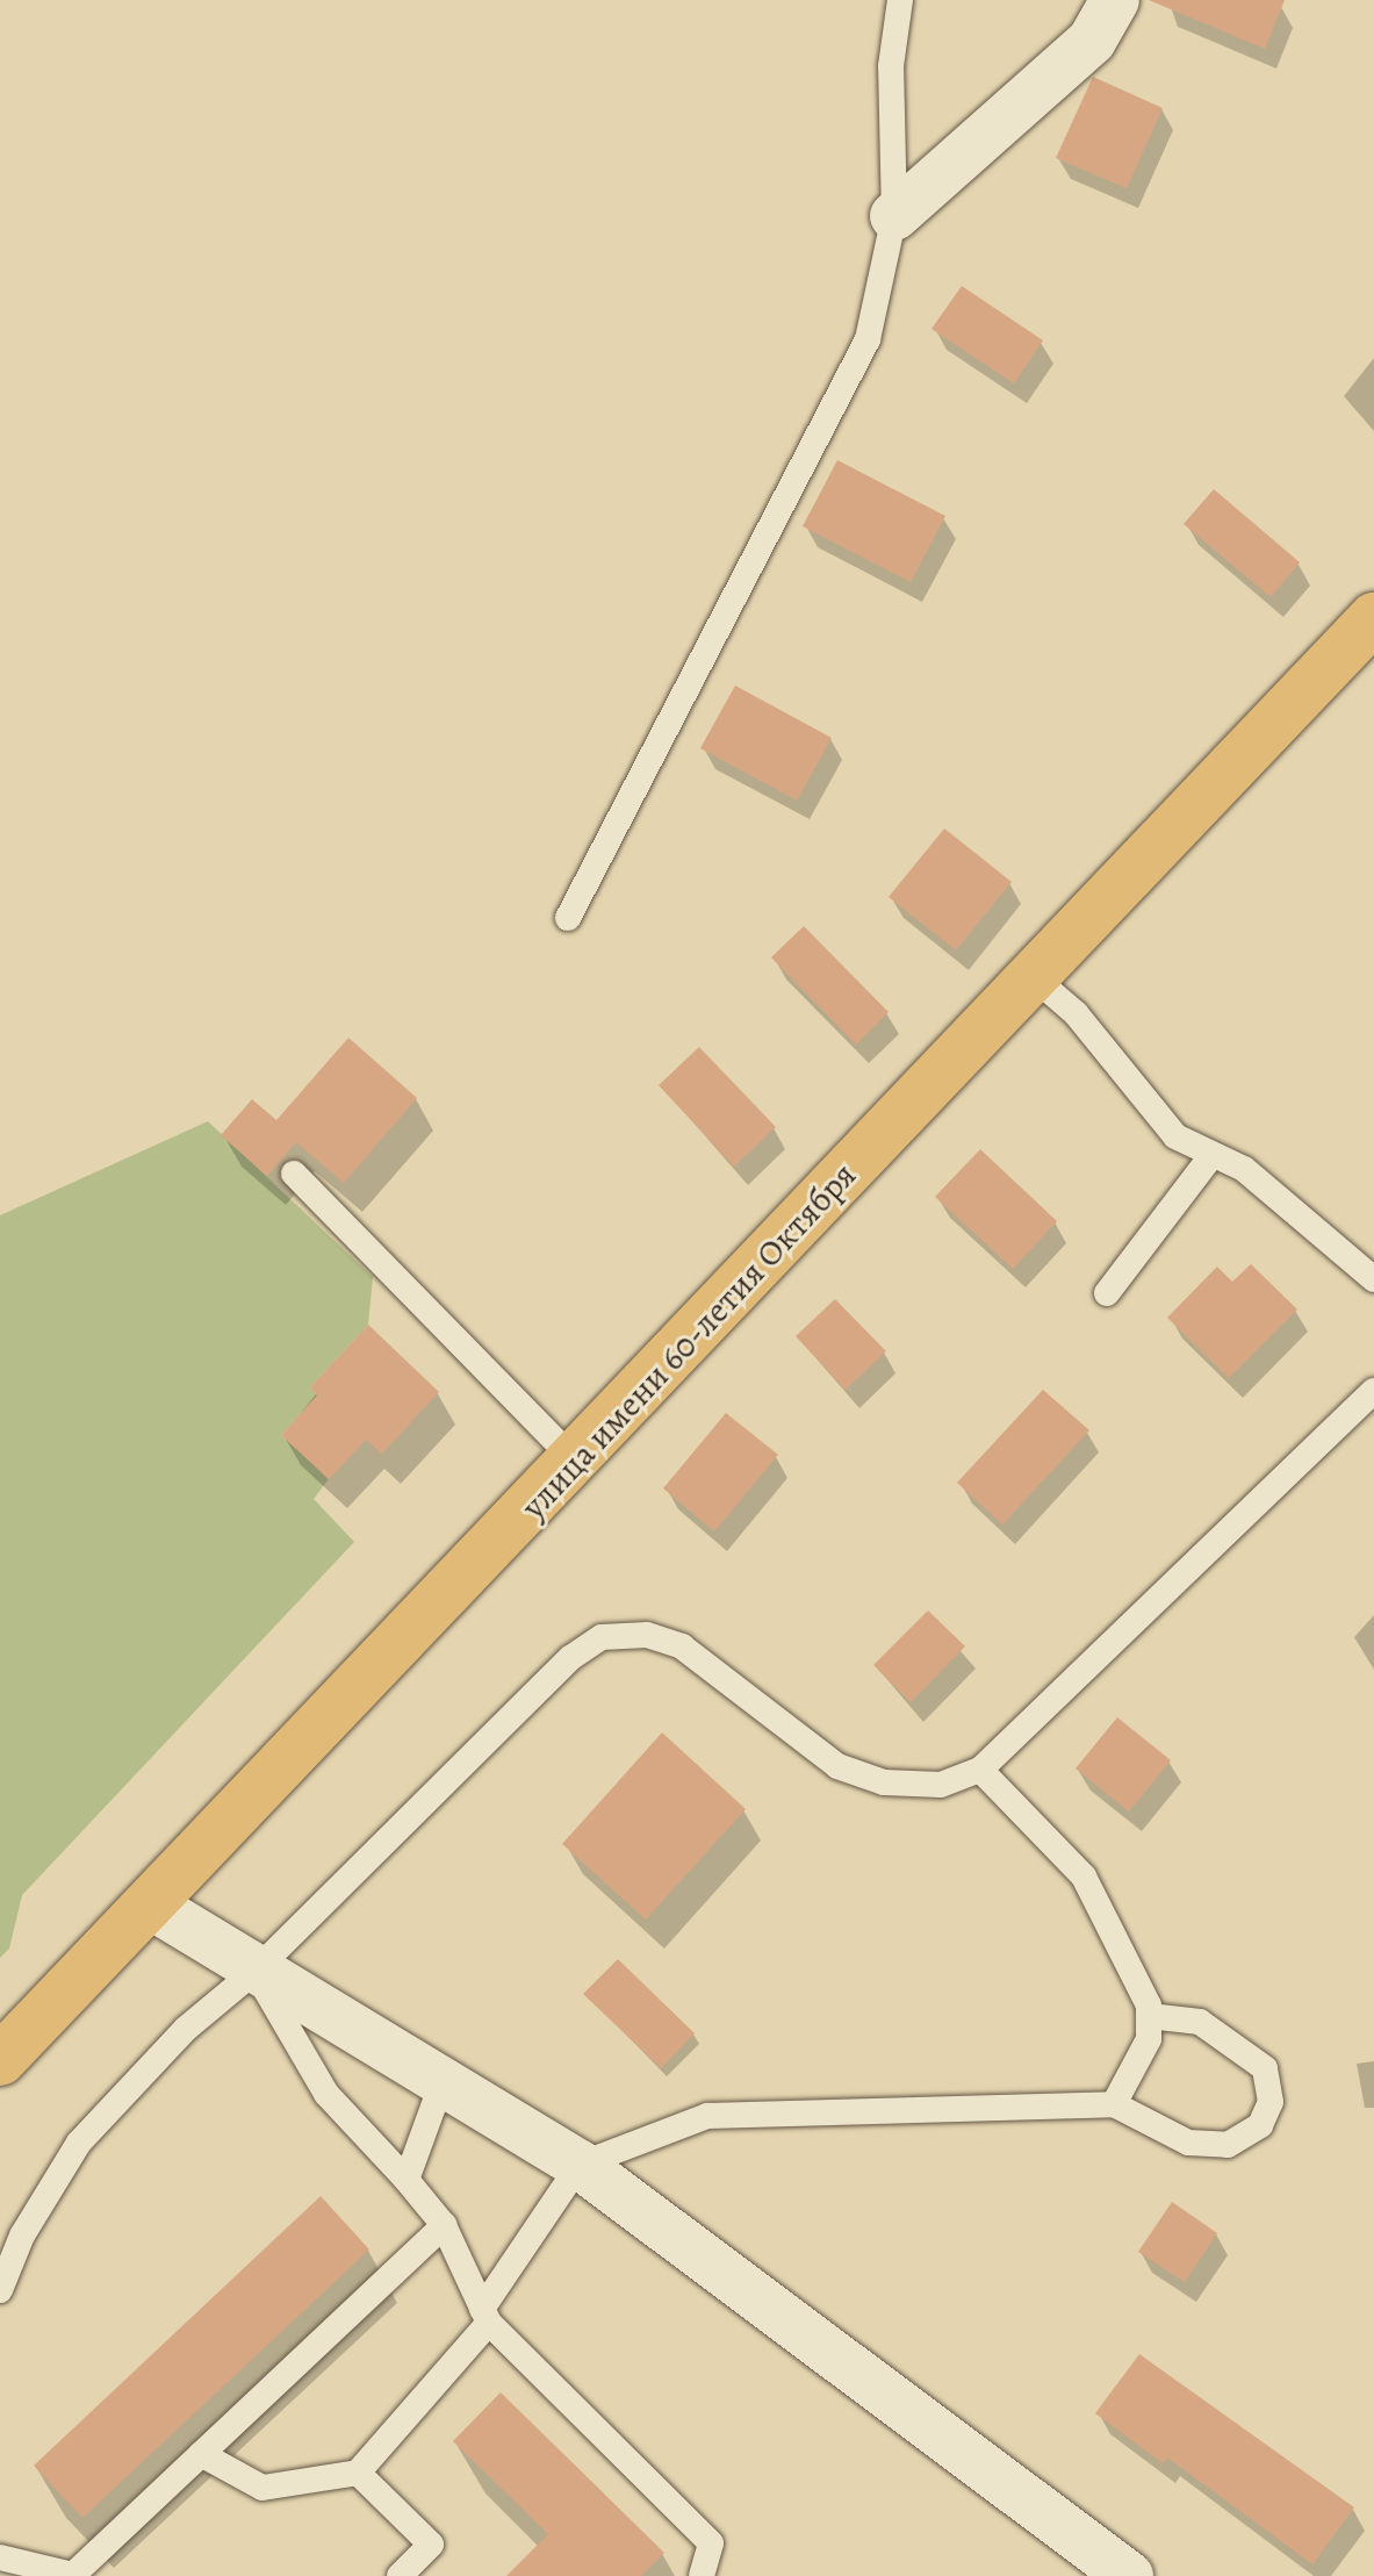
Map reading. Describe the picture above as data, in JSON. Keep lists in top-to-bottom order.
{
  "streets": {
    "main road": ["улица имени 60-летия Октября"]
  }
}
